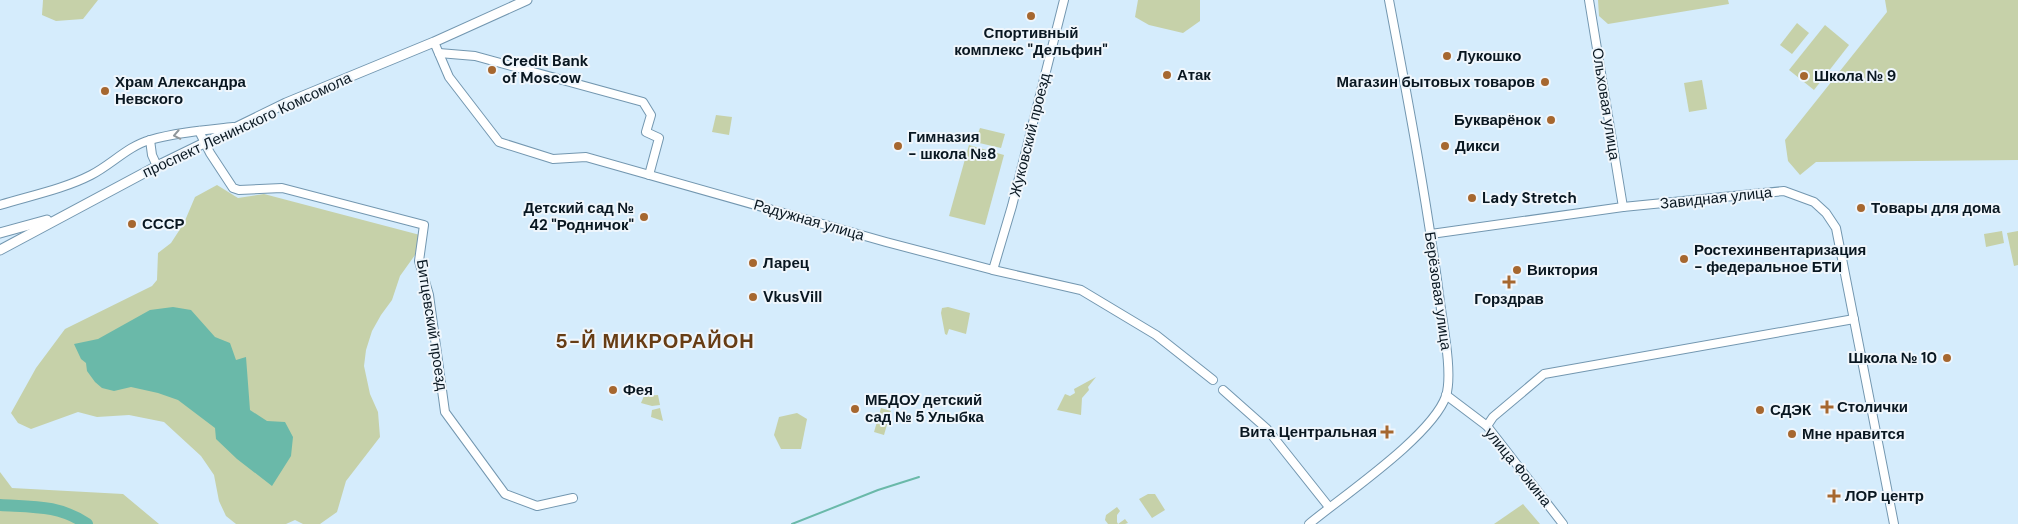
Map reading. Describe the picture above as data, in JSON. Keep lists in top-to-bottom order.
{
  "streets": {
    "main road": ["проспект Ленинского Комсомола"],
    "street": [
      "Ольховая улица",
      "Жуковский проезд",
      "Завидная улица",
      "Радужная улица",
      "Берёзовая улица",
      "Битцевский проезд",
      "улица Фокина"
    ]
  },
  "crossings": [
    ["Ольховая улица", "Завидная улица"],
    ["проспект Ленинского Комсомола", "Радужная улица"],
    ["проспект Ленинского Комсомола", "Битцевский проезд"],
    ["Жуковский проезд", "Радужная улица"],
    ["Завидная улица", "Берёзовая улица"],
    ["Берёзовая улица", "улица Фокина"]
  ],
  "districts": ["5-Й МИКРОРАЙОН"],
  "places": {
    "other": [
      "Спортивный комплекс \"Дельфин\"",
      "Лукошко",
      "Credit Bank of Moscow",
      "Атак",
      "Школа № 9",
      "Магазин бытовых товаров",
      "Храм Александра Невского",
      "Букварёнок",
      "Гимназия - школа №8",
      "Дикси",
      "Lady Stretch",
      "Товары для дома",
      "Детский сад № 42 \"Родничок\"",
      "СССР",
      "Ростехинвентаризация - федеральное БТИ",
      "Ларец",
      "Виктория",
      "VkusVill",
      "Школа № 10",
      "Фея",
      "МБДОУ детский сад № 5 Улыбка",
      "СДЭК",
      "Мне нравится"
    ],
    "health": [
      "Горздрав",
      "Столички",
      "Вита Центральная",
      "ЛОР центр"
    ]
  }
}
